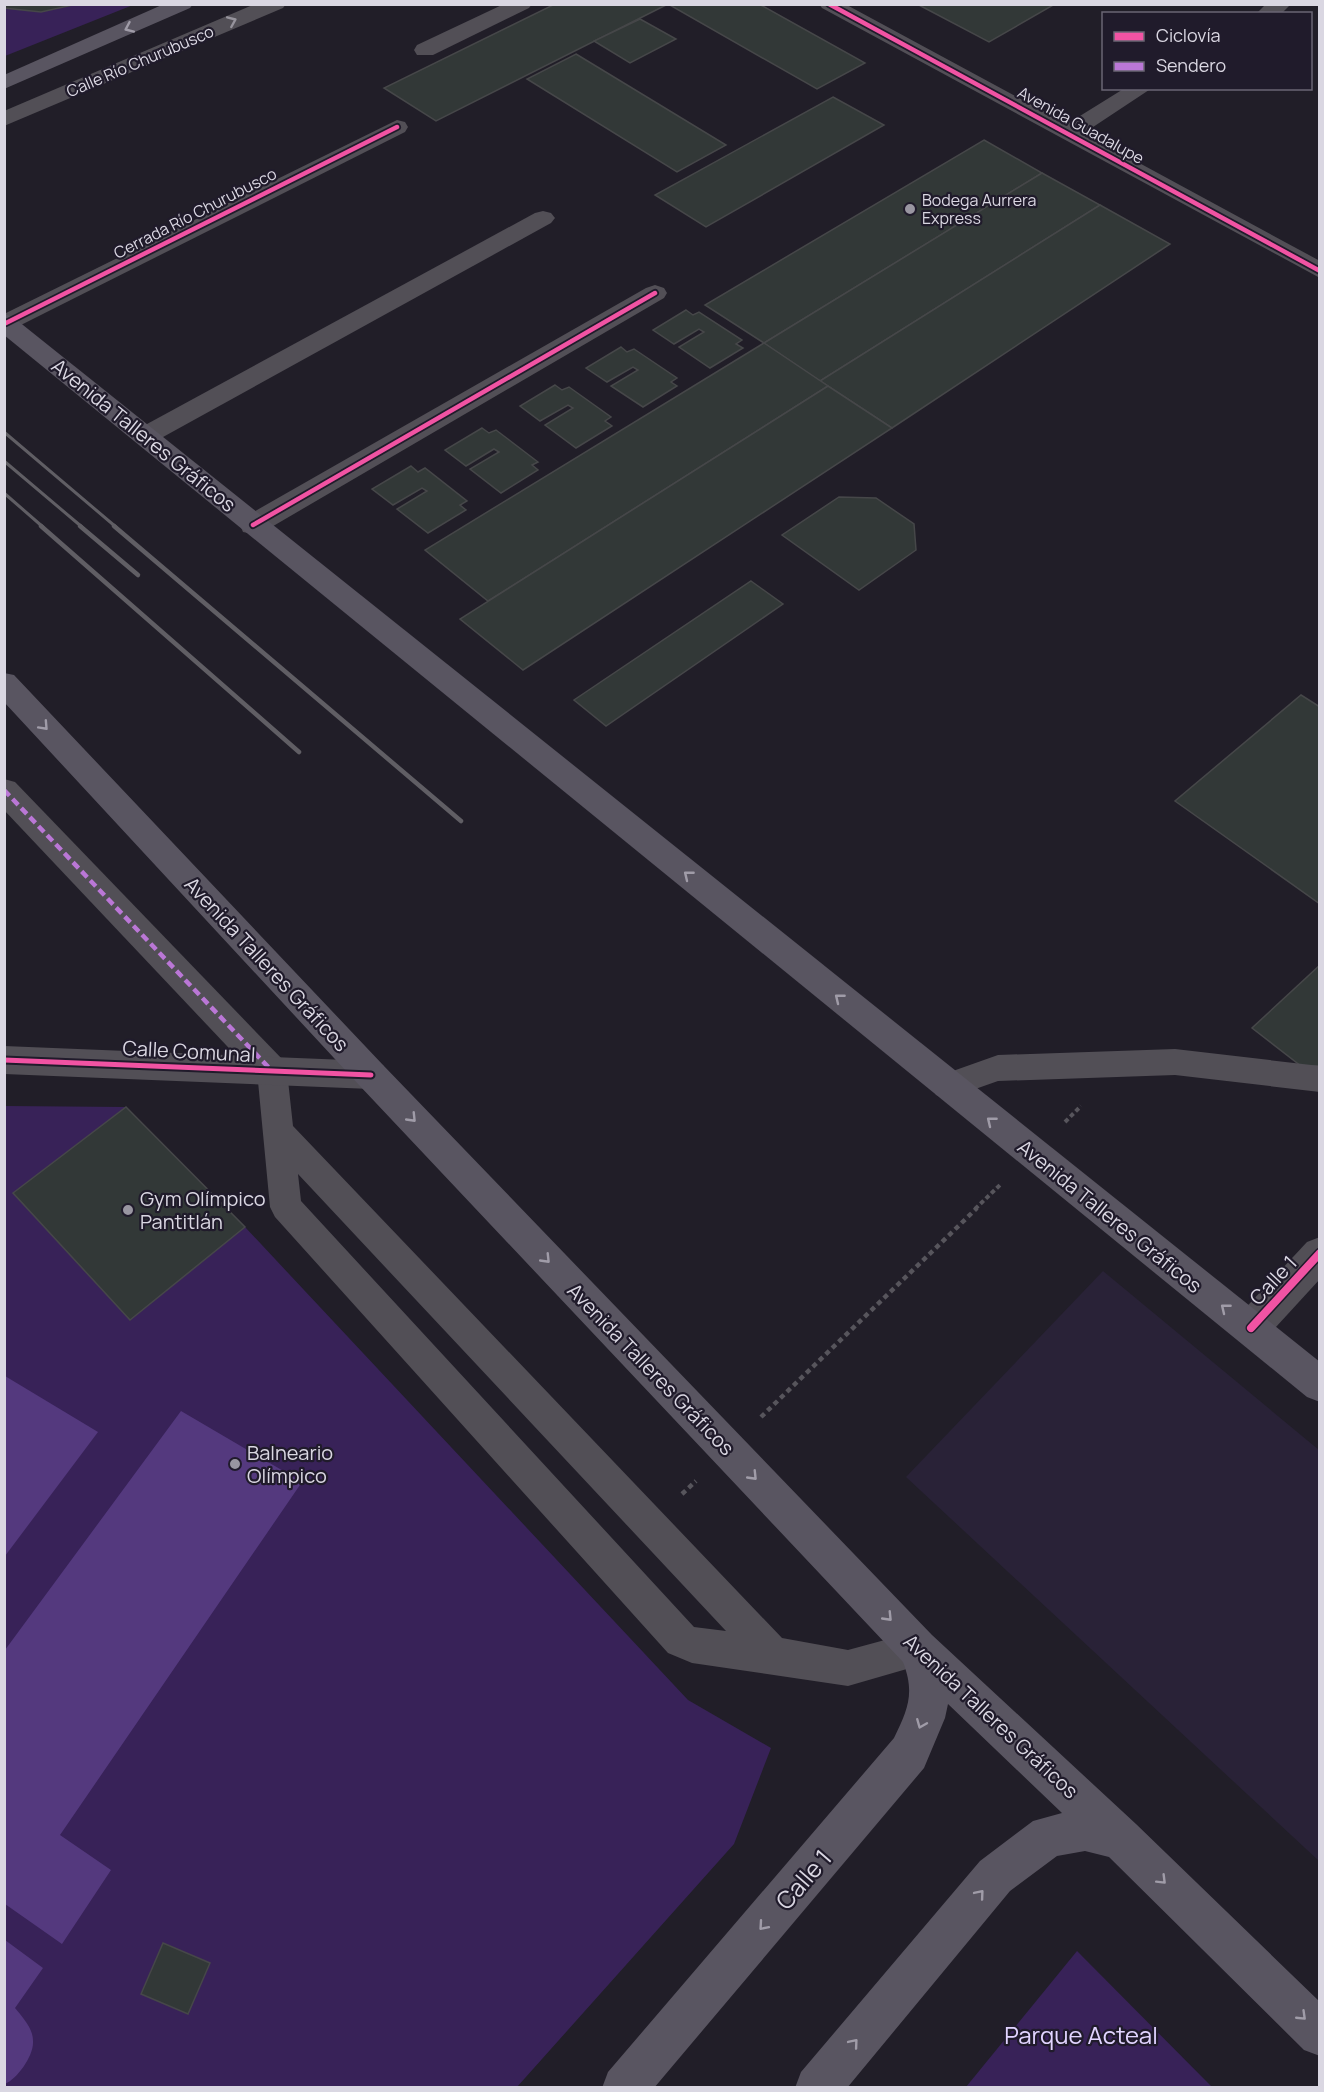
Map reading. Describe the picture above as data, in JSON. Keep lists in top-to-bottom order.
{
  "streets": {
    "main road": ["Avenida Talleres Gráficos", "Calle 1"],
    "street": [
      "Calle Río Churubusco",
      "Avenida Guadalupe",
      "Cerrada Río Churubusco",
      "Calle Comunal"
    ]
  },
  "crossings": [
    ["Cerrada Río Churubusco", "Avenida Talleres Gráficos"],
    ["Avenida Talleres Gráficos", "Calle Comunal"],
    ["Avenida Talleres Gráficos", "Calle 1"]
  ],
  "one_way": ["Calle Río Churubusco"],
  "parks": ["Parque Acteal"],
  "places": ["Bodega Aurrera Express", "Gym Olímpico Pantitlán", "Balneario Olímpico"],
  "legend": ["Ciclovía", "Sendero"]
}
